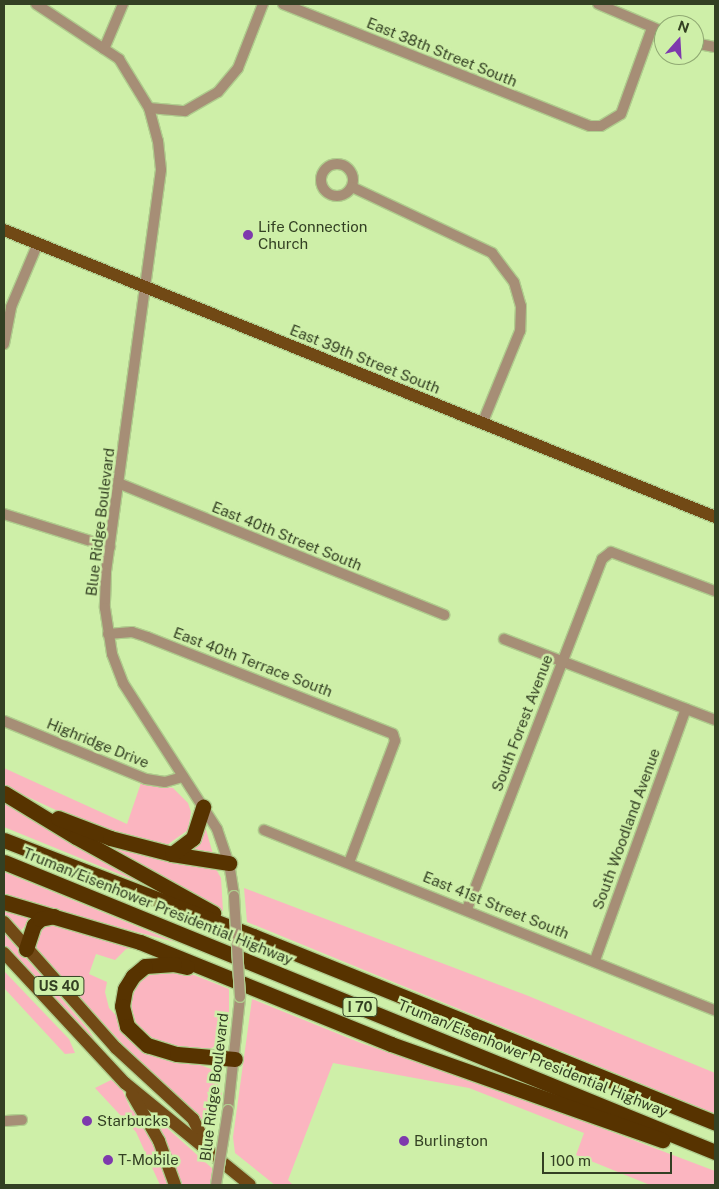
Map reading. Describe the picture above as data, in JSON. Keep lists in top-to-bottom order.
{
  "streets": {
    "highway": ["Truman/Eisenhower Presidential Highway", "I 70"],
    "main road": ["East 39th Street South", "US 40"],
    "street": [
      "East 38th Street South",
      "Blue Ridge Boulevard",
      "East 40th Street South",
      "East 40th Terrace South",
      "South Forest Avenue",
      "Highridge Drive",
      "South Woodland Avenue",
      "East 41st Street South"
    ]
  },
  "crossings": [
    ["East 39th Street South", "Blue Ridge Boulevard"],
    ["Blue Ridge Boulevard", "East 40th Street South"],
    ["Blue Ridge Boulevard", "East 40th Terrace South"],
    ["Blue Ridge Boulevard", "Highridge Drive"],
    ["East 40th Terrace South", "East 41st Street South"],
    ["South Forest Avenue", "East 41st Street South"],
    ["South Woodland Avenue", "East 41st Street South"]
  ],
  "places": [
    "Life Connection Church",
    "Starbucks",
    "Burlington",
    "T-Mobile"
  ],
  "scale_bar": "100 m",
  "north": "top"
}
